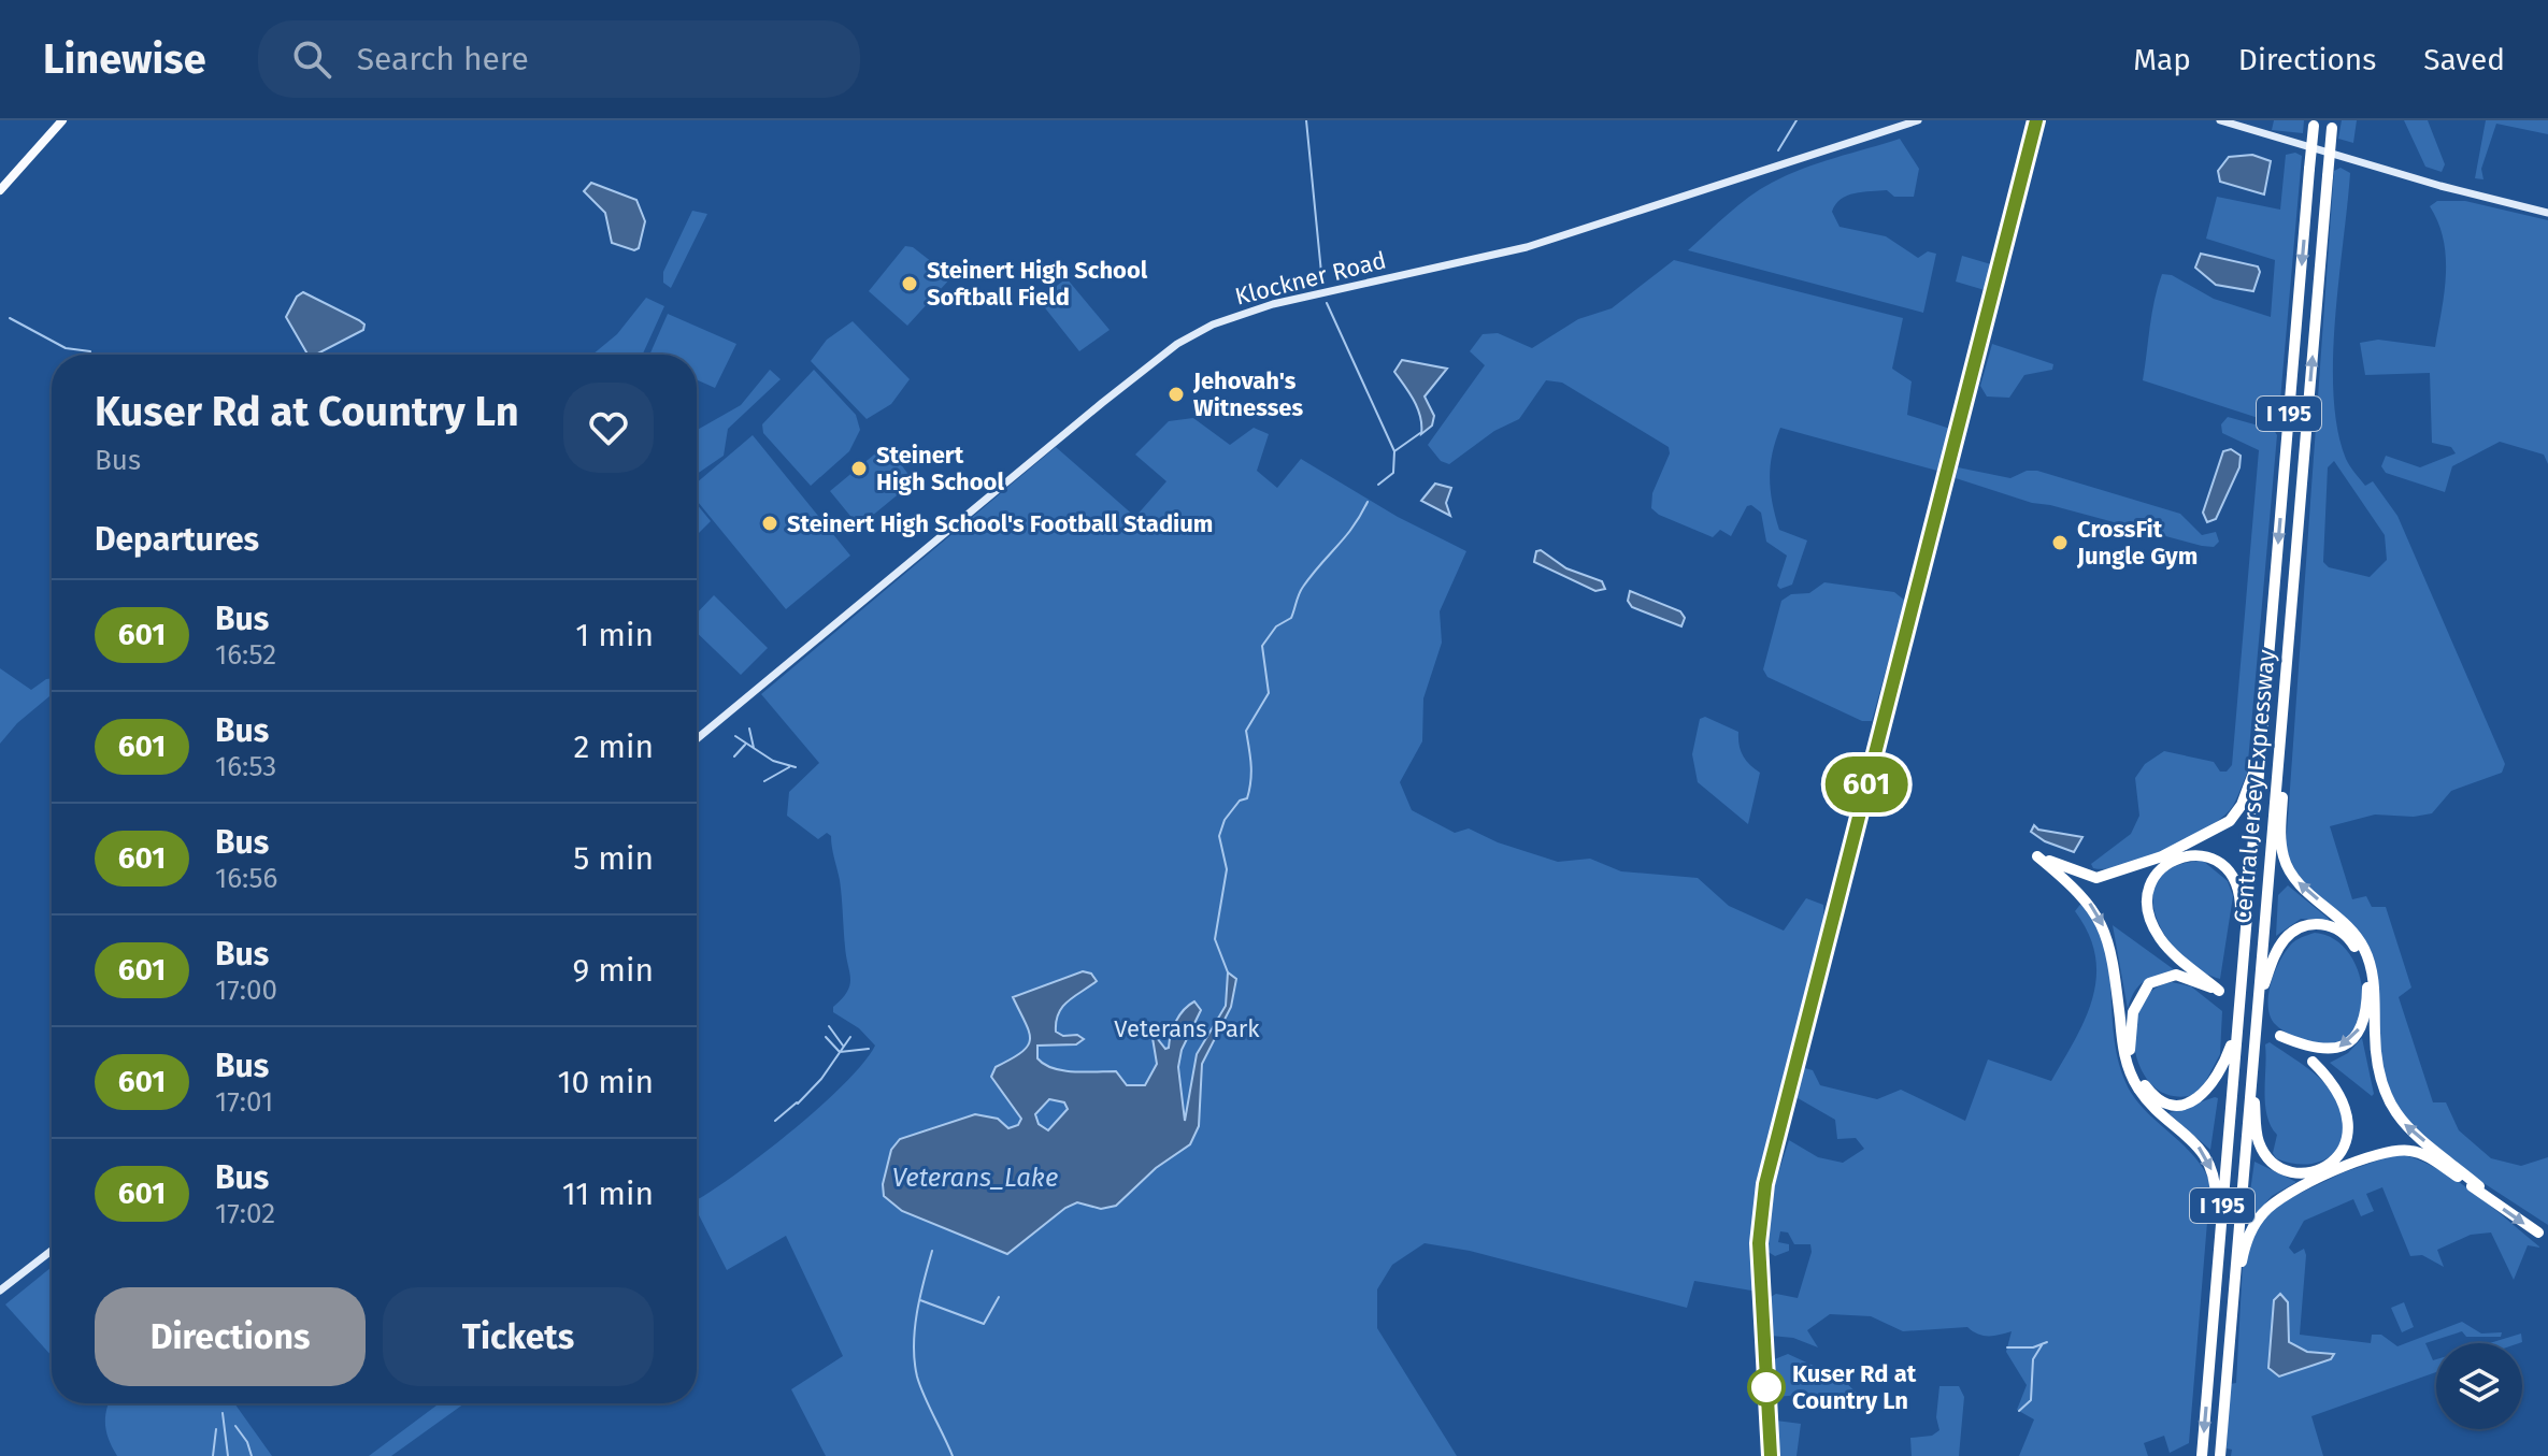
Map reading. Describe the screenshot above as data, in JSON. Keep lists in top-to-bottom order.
{
  "streets": {
    "highway": ["I 195", "Central Jersey Expressway"],
    "main road": ["Klockner Road"]
  },
  "water": ["Veterans_Lake"],
  "parks": ["Veterans Park"],
  "places": [
    "Steinert High School Softball Field",
    "Jehovah's Witnesses",
    "Steinert High School",
    "Steinert High School's Football Stadium",
    "CrossFit Jungle Gym",
    "Kuser Rd at Country Ln"
  ],
  "lines": ["bus line 601"],
  "page": {
    "header": "Linewise",
    "search": "Search here",
    "nav": ["Map", "Directions", "Saved"],
    "on_map": "601",
    "heading": [
      ["Kuser Rd at Country Ln", "Bus"],
      "Departures"
    ],
    "list": [
      {
        "mark": "601",
        "name": "Bus",
        "note": "16:52",
        "value": "1 min"
      },
      {
        "mark": "601",
        "name": "Bus",
        "note": "16:53",
        "value": "2 min"
      },
      {
        "mark": "601",
        "name": "Bus",
        "note": "16:56",
        "value": "5 min"
      },
      {
        "mark": "601",
        "name": "Bus",
        "note": "17:00",
        "value": "9 min"
      },
      {
        "mark": "601",
        "name": "Bus",
        "note": "17:01",
        "value": "10 min"
      },
      {
        "mark": "601",
        "name": "Bus",
        "note": "17:02",
        "value": "11 min"
      }
    ],
    "buttons": ["Directions", "Tickets"]
  }
}
